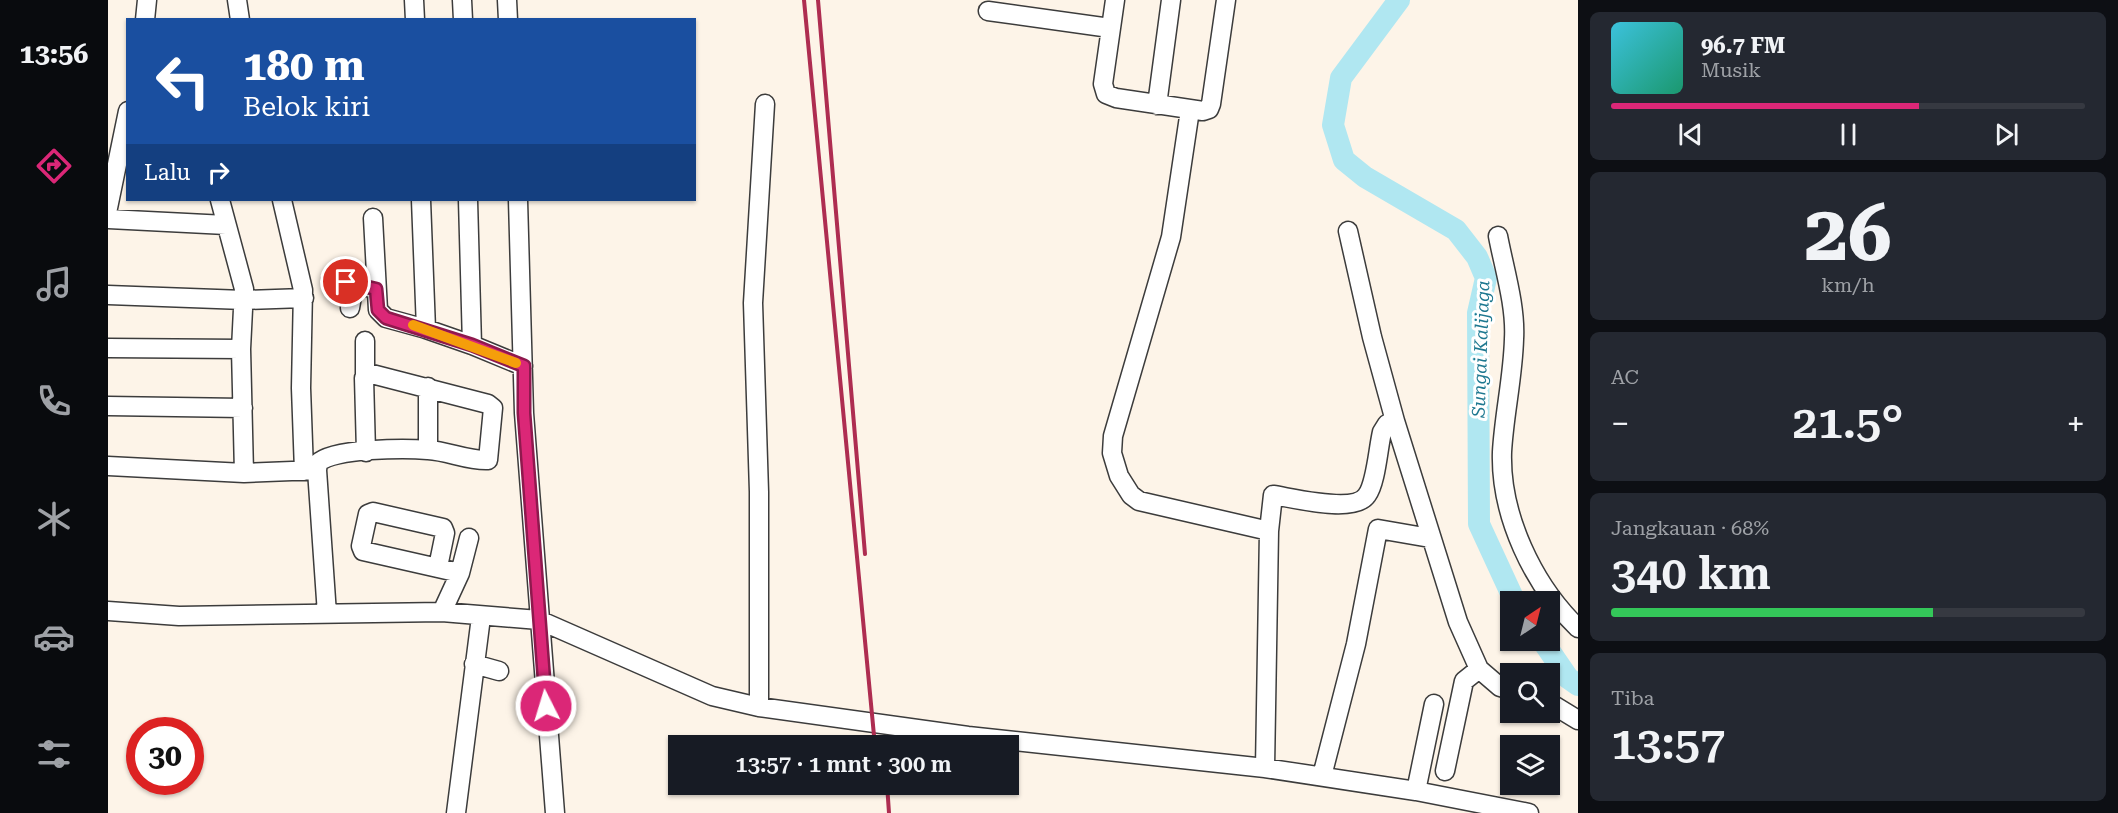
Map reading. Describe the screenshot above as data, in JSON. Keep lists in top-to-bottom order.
{
  "water": ["Sungai Kalijaga"],
  "north": "top right",
  "page": {
    "tabs": "13:56",
    "turn": ["180 m", "Belok kiri"],
    "song": ["96.7 FM", "Musik"],
    "then": "Lalu",
    "tile": [
      ["26", "km/h"],
      "AC",
      ["Jangkauan · 68%", "340 km"],
      ["Tiba", "13:57"]
    ],
    "heat": ["−", "21.5°", "+"],
    "limit": "30",
    "trip": "13:57 · 1 mnt · 300 m"
  }
}
